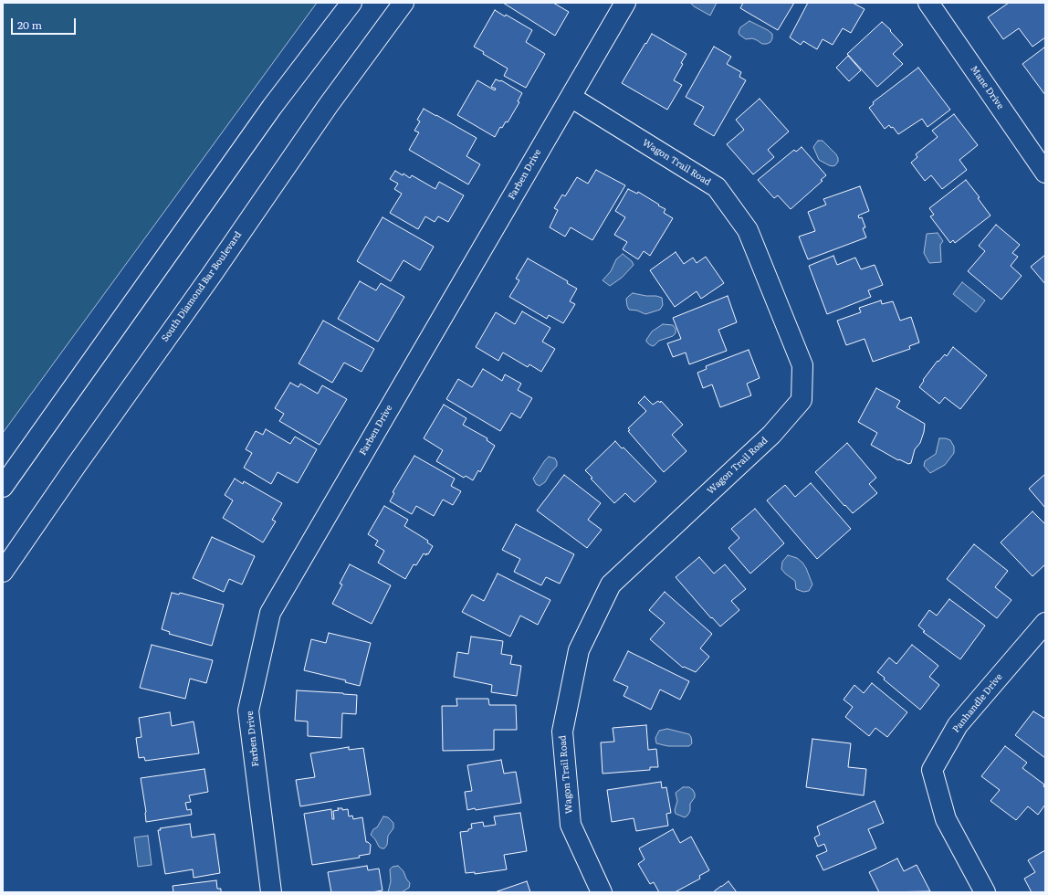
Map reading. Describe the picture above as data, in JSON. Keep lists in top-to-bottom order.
{
  "streets": {
    "street": [
      "Mane Drive",
      "Wagon Trail Road",
      "Farben Drive",
      "South Diamond Bar Boulevard",
      "Panhandle Drive"
    ]
  },
  "crossings": [
    ["Wagon Trail Road", "Farben Drive"]
  ],
  "scale_bar": "20 m"
}
